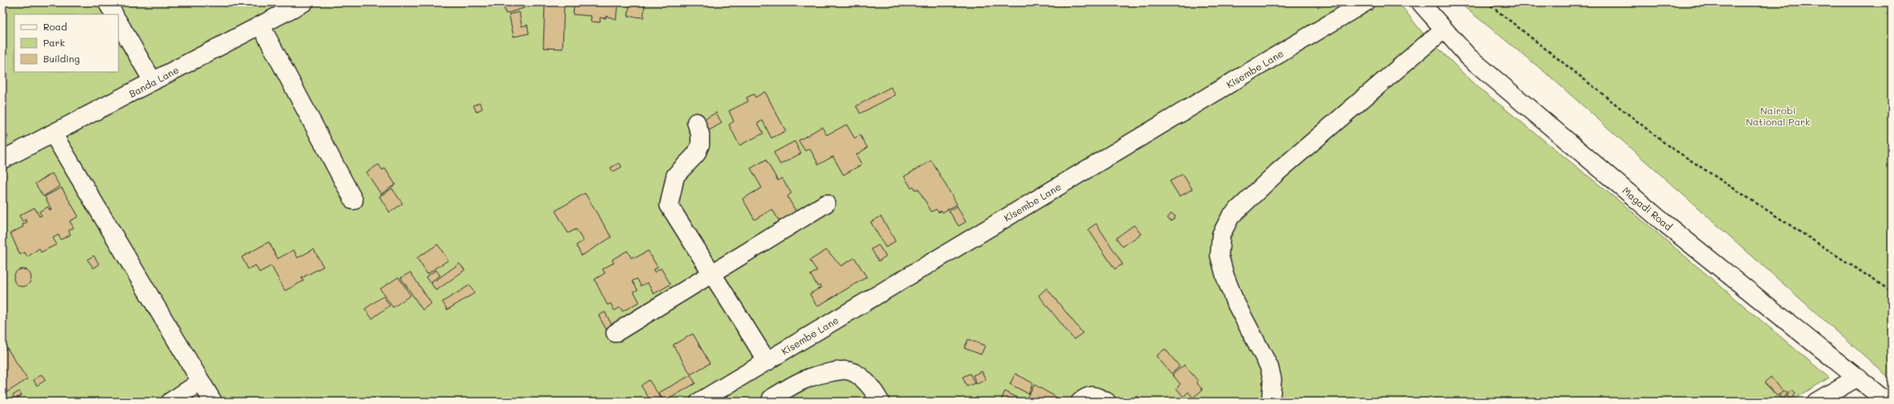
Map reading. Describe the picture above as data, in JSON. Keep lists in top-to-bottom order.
{
  "streets": {
    "main road": ["Kisembe Lane", "Banda Lane", "Magadi Road"]
  },
  "parks": ["Nairobi National Park"],
  "legend": ["Road", "Park", "Building"]
}
